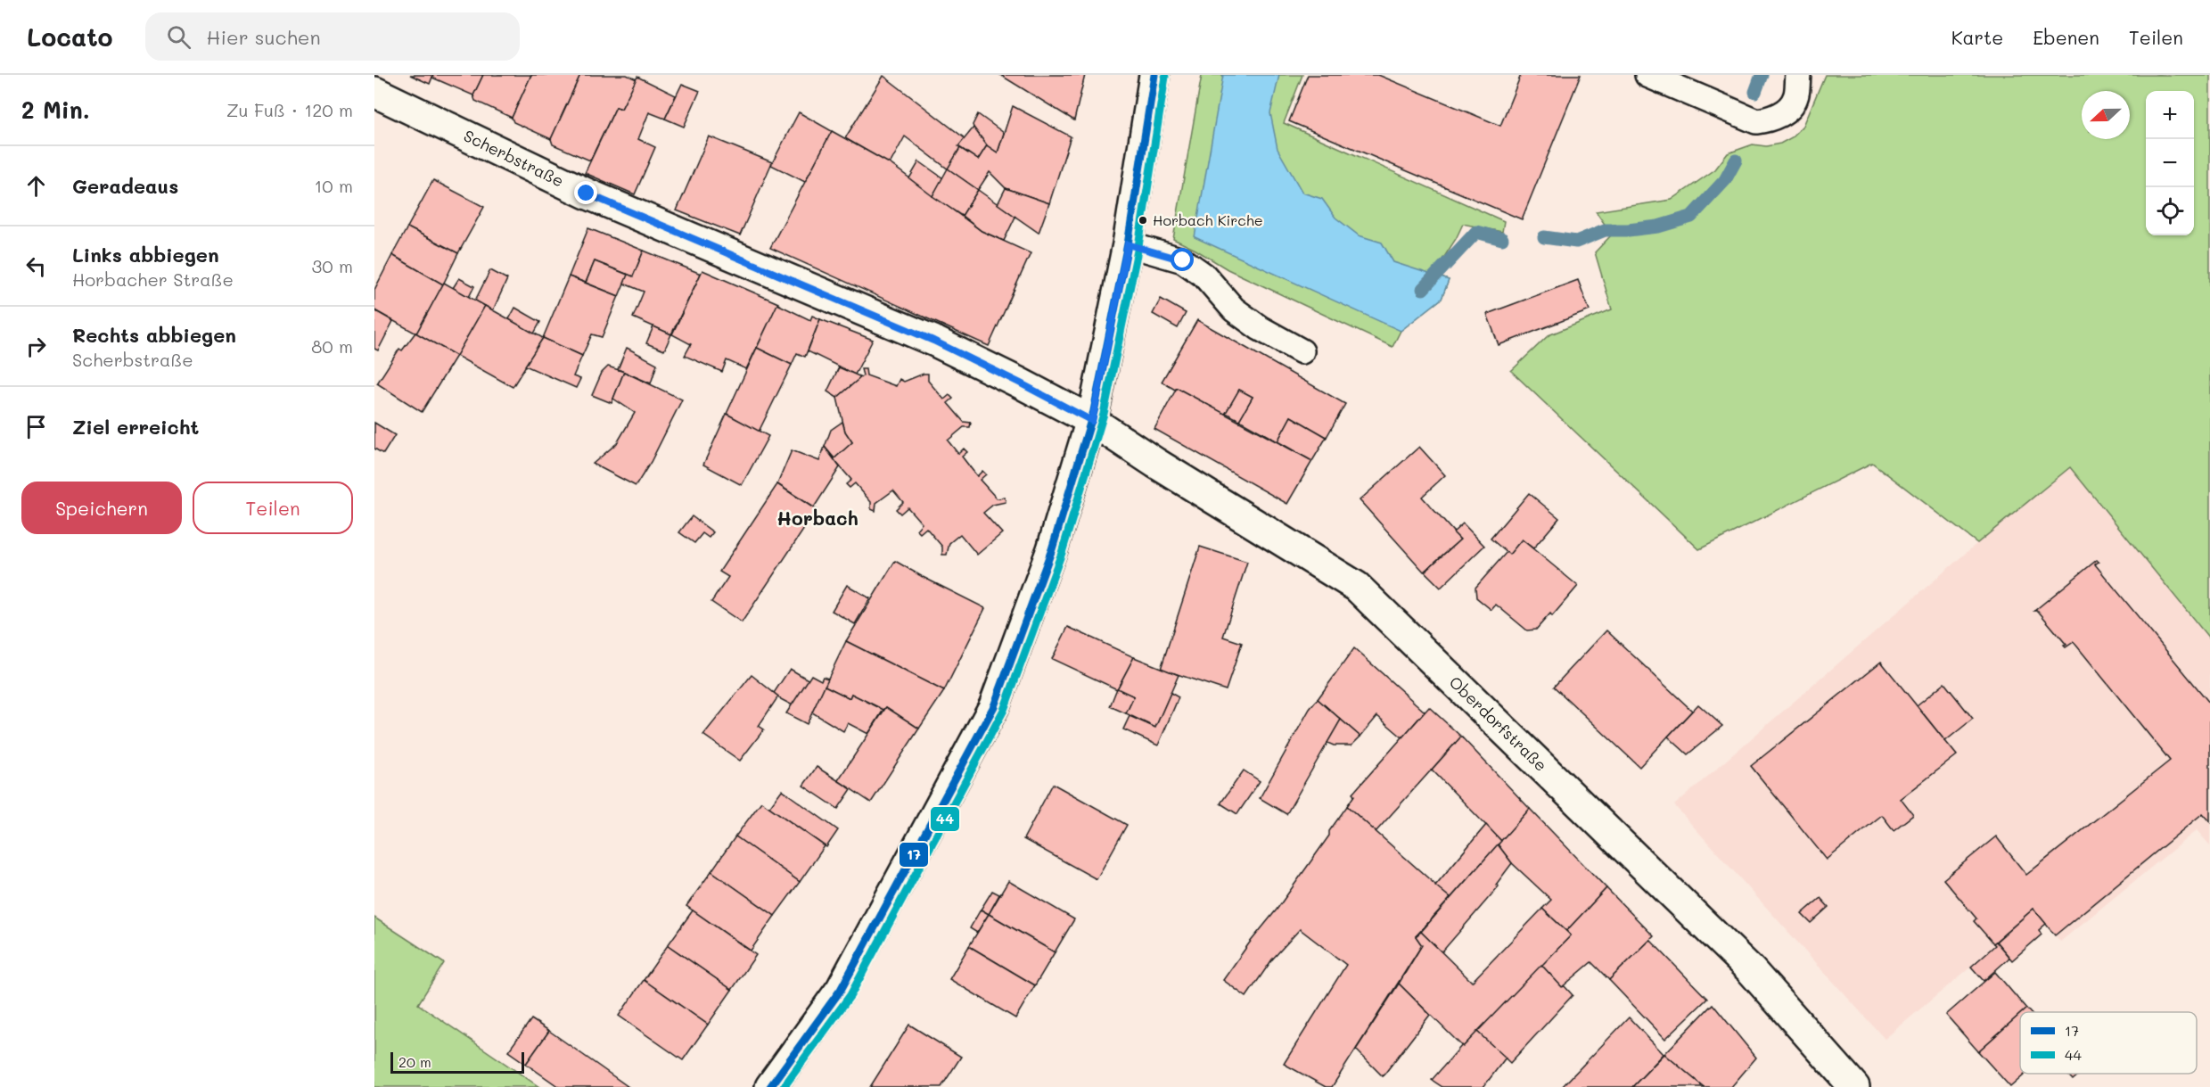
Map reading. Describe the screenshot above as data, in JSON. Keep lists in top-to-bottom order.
{
  "streets": {
    "street": ["Scherbstraße", "Oberdorfstraße"]
  },
  "crossings": [
    ["Scherbstraße", "Oberdorfstraße"]
  ],
  "districts": ["Horbach"],
  "places": ["Horbach Kirche"],
  "lines": ["transit line 17", "transit line 44"],
  "legend": ["17", "44"],
  "scale_bar": "20 m",
  "north": "left",
  "page": {
    "header": "Locato",
    "search": "Hier suchen",
    "nav": ["Karte", "Ebenen", "Teilen"],
    "heading": ["2 Min.", "Zu Fuß · 120 m"],
    "map_buttons": ["+", "−"],
    "list": [
      ["Geradeaus", "10 m"],
      ["Links abbiegen", "Horbacher Straße", "30 m"],
      ["Rechts abbiegen", "Scherbstraße", "80 m"],
      "Ziel erreicht"
    ],
    "buttons": ["Speichern", "Teilen"],
    "scale": "20 m"
  }
}
